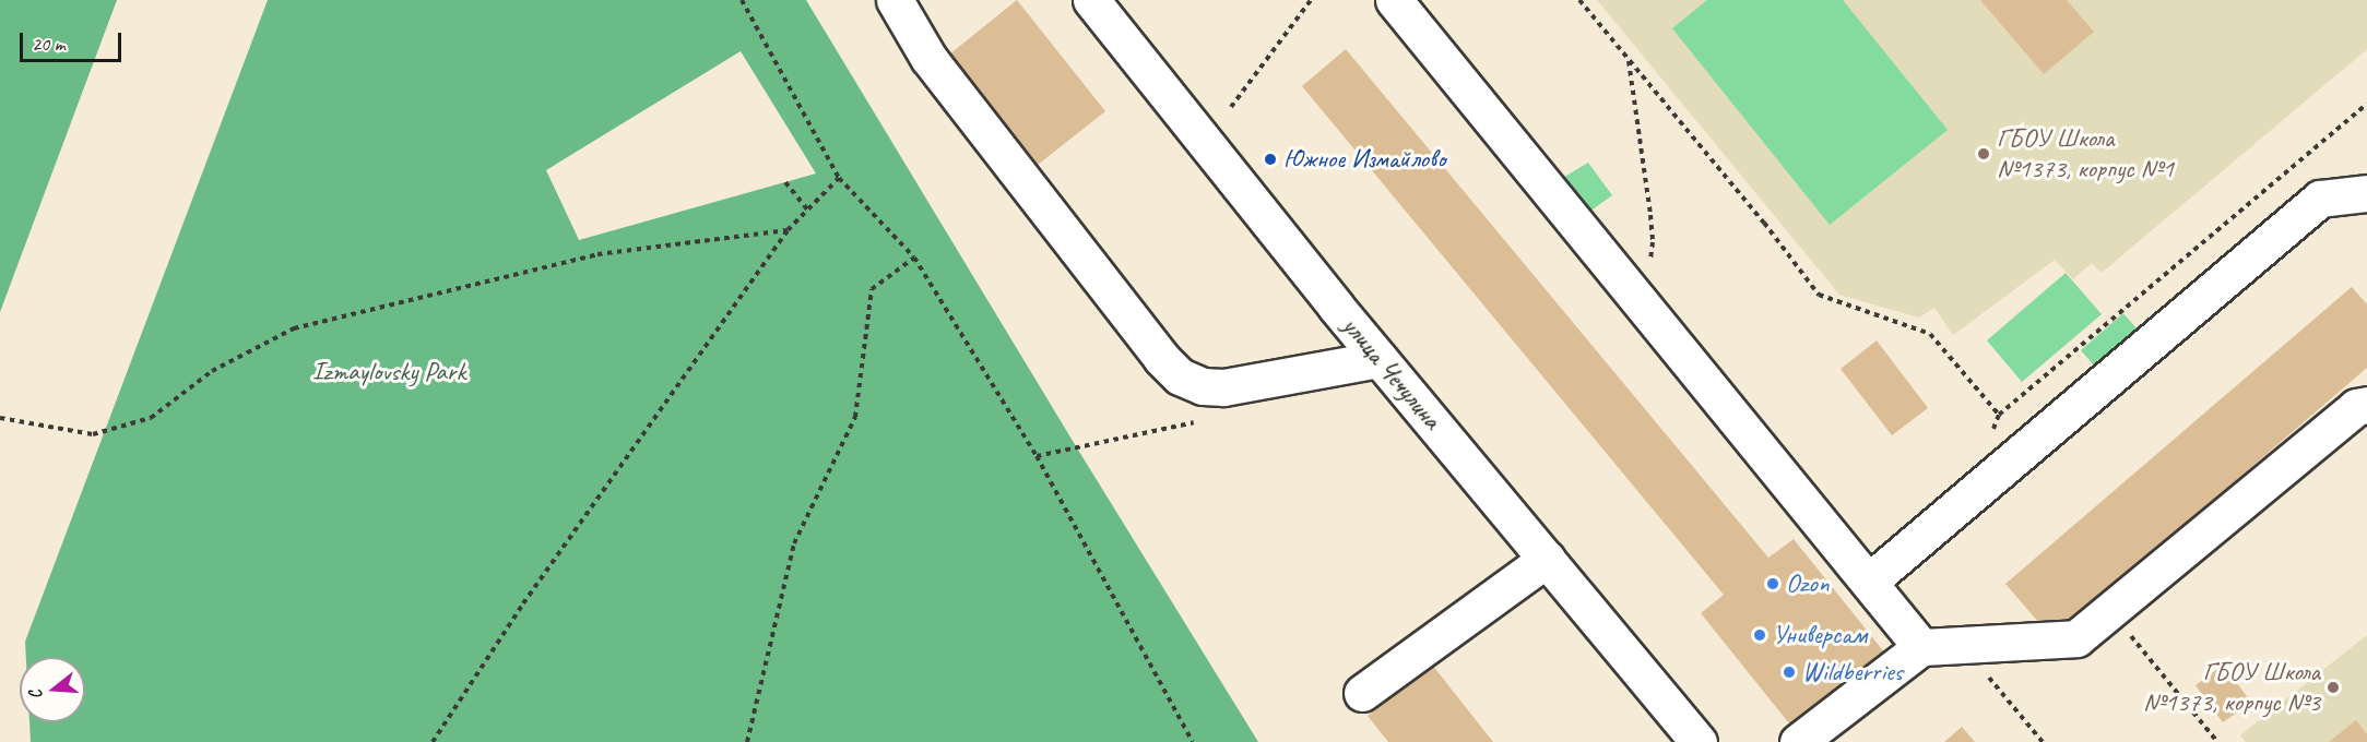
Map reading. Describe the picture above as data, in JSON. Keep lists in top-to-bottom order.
{
  "streets": {
    "street": ["улица Чечулина"]
  },
  "parks": ["Izmaylovsky Park"],
  "places": [
    "ГБОУ Школа №1373, корпус №1",
    "Южное Измайлово",
    "Ozon",
    "Универсам",
    "Wildberries",
    "ГБОУ Школа №1373, корпус №3"
  ],
  "scale_bar": "20 m",
  "north": "left"
}
